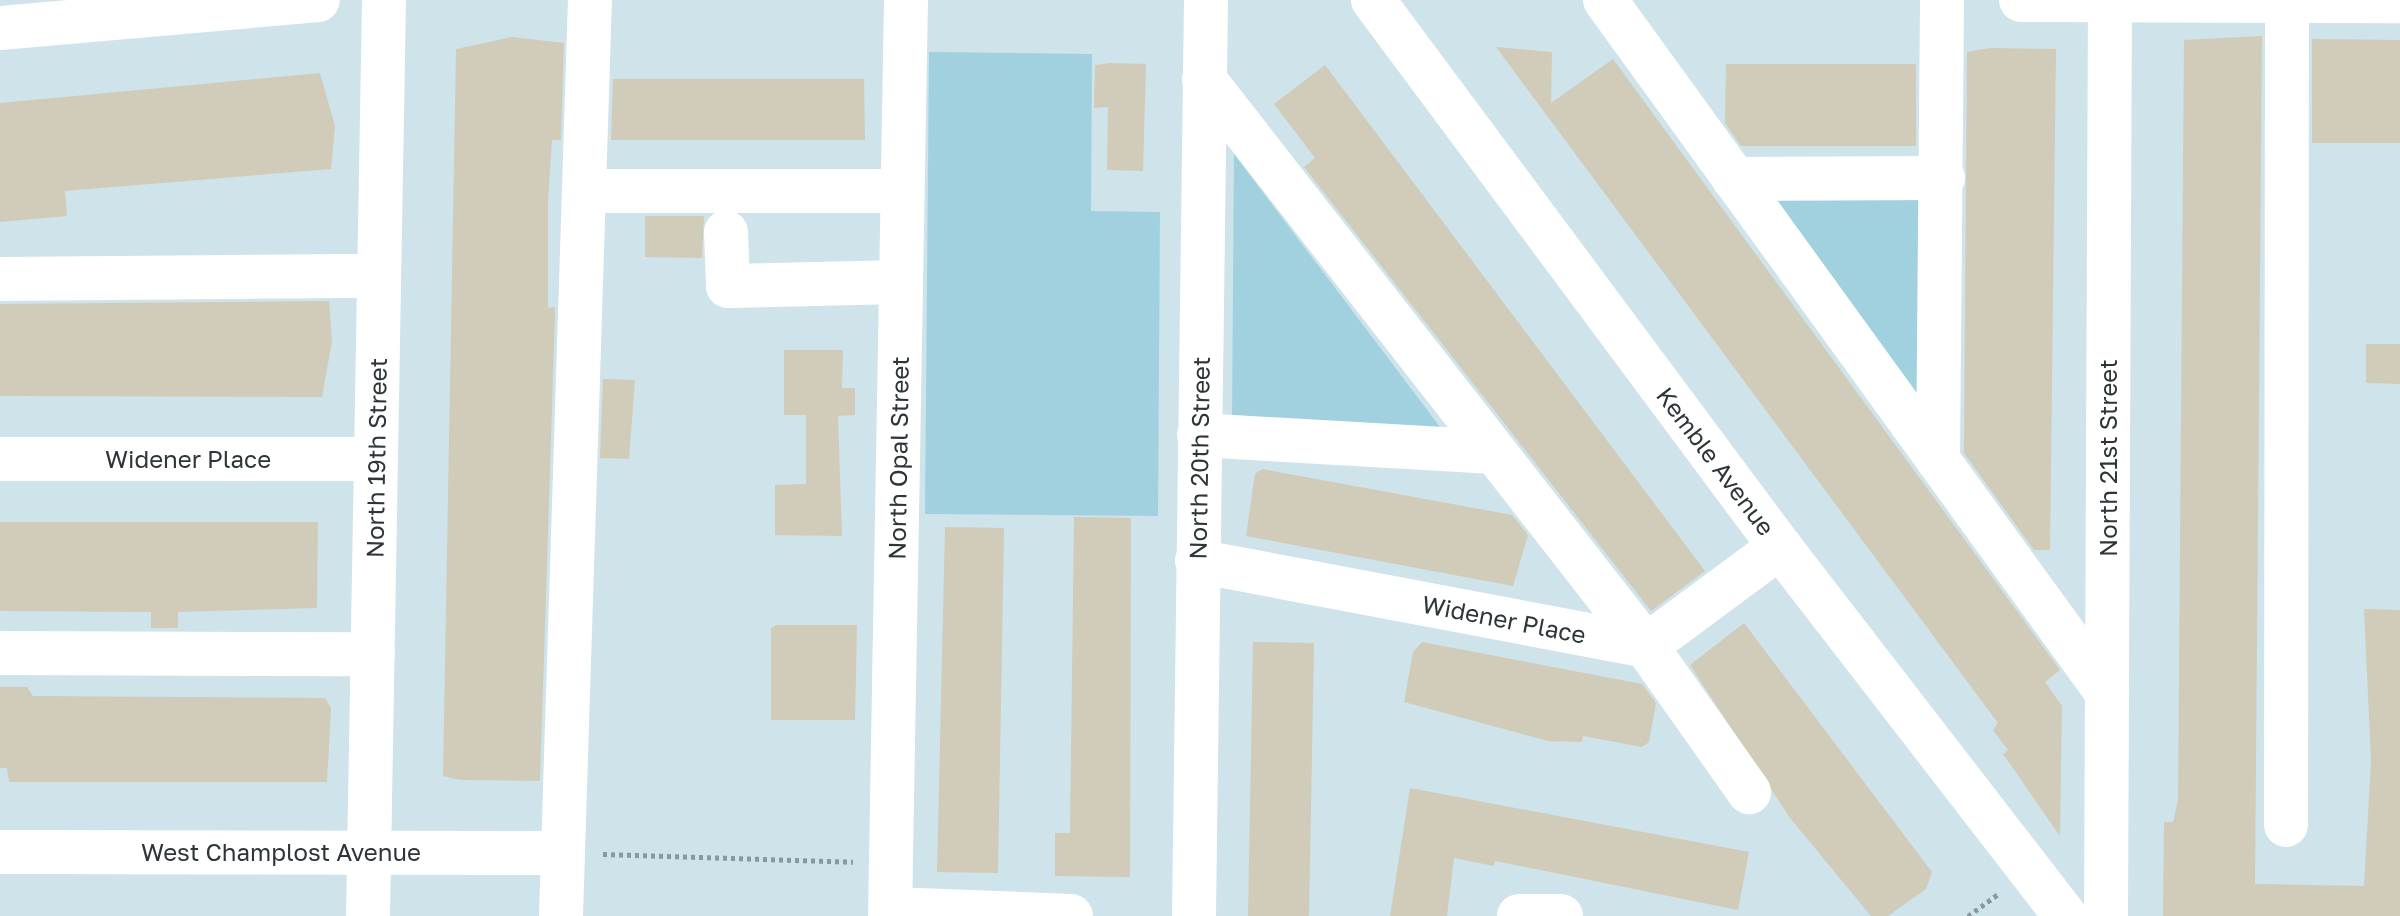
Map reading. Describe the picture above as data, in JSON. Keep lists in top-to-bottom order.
{
  "streets": {
    "street": [
      "North 19th Street",
      "North Opal Street",
      "North 20th Street",
      "North 21st Street",
      "Widener Place",
      "Kemble Avenue",
      "West Champlost Avenue"
    ]
  },
  "crossings": [
    ["North 19th Street", "Widener Place"],
    ["North 19th Street", "West Champlost Avenue"],
    ["North 20th Street", "Widener Place"]
  ]
}
